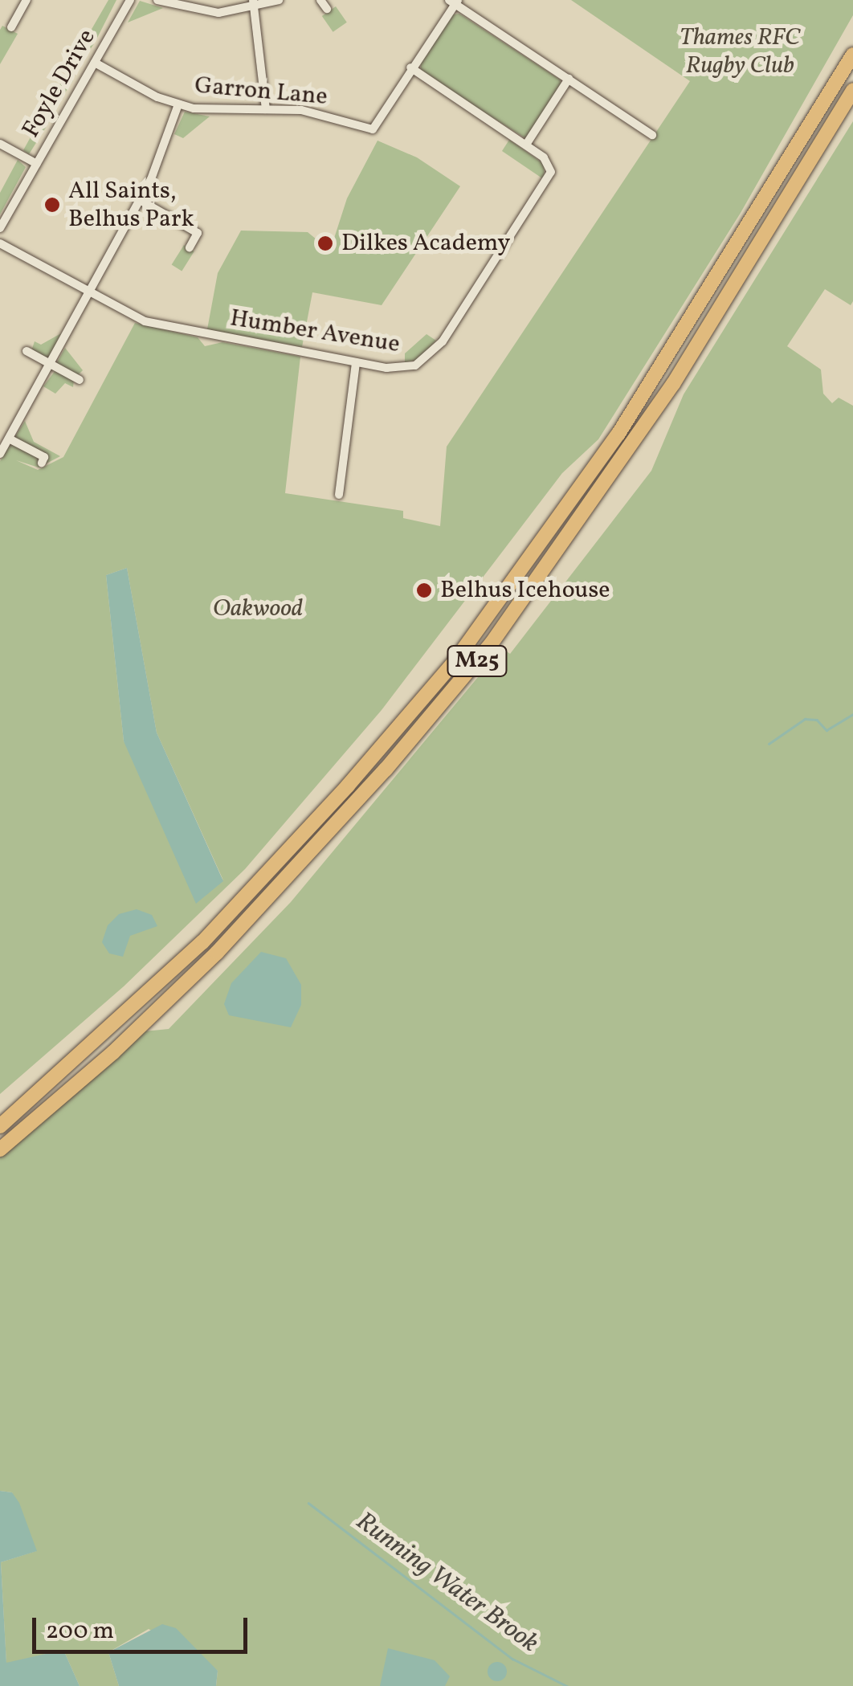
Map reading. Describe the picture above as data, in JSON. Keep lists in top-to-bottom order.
{
  "streets": {
    "highway": ["M25"],
    "street": ["Foyle Drive", "Garron Lane", "Humber Avenue"]
  },
  "crossings": [
    ["Foyle Drive", "Garron Lane"],
    ["Garron Lane", "Humber Avenue"]
  ],
  "water": ["Running Water Brook"],
  "parks": ["Thames RFC Rugby Club", "Oakwood"],
  "places": ["All Saints, Belhus Park", "Dilkes Academy", "Belhus Icehouse"],
  "scale_bar": "200 m"
}
